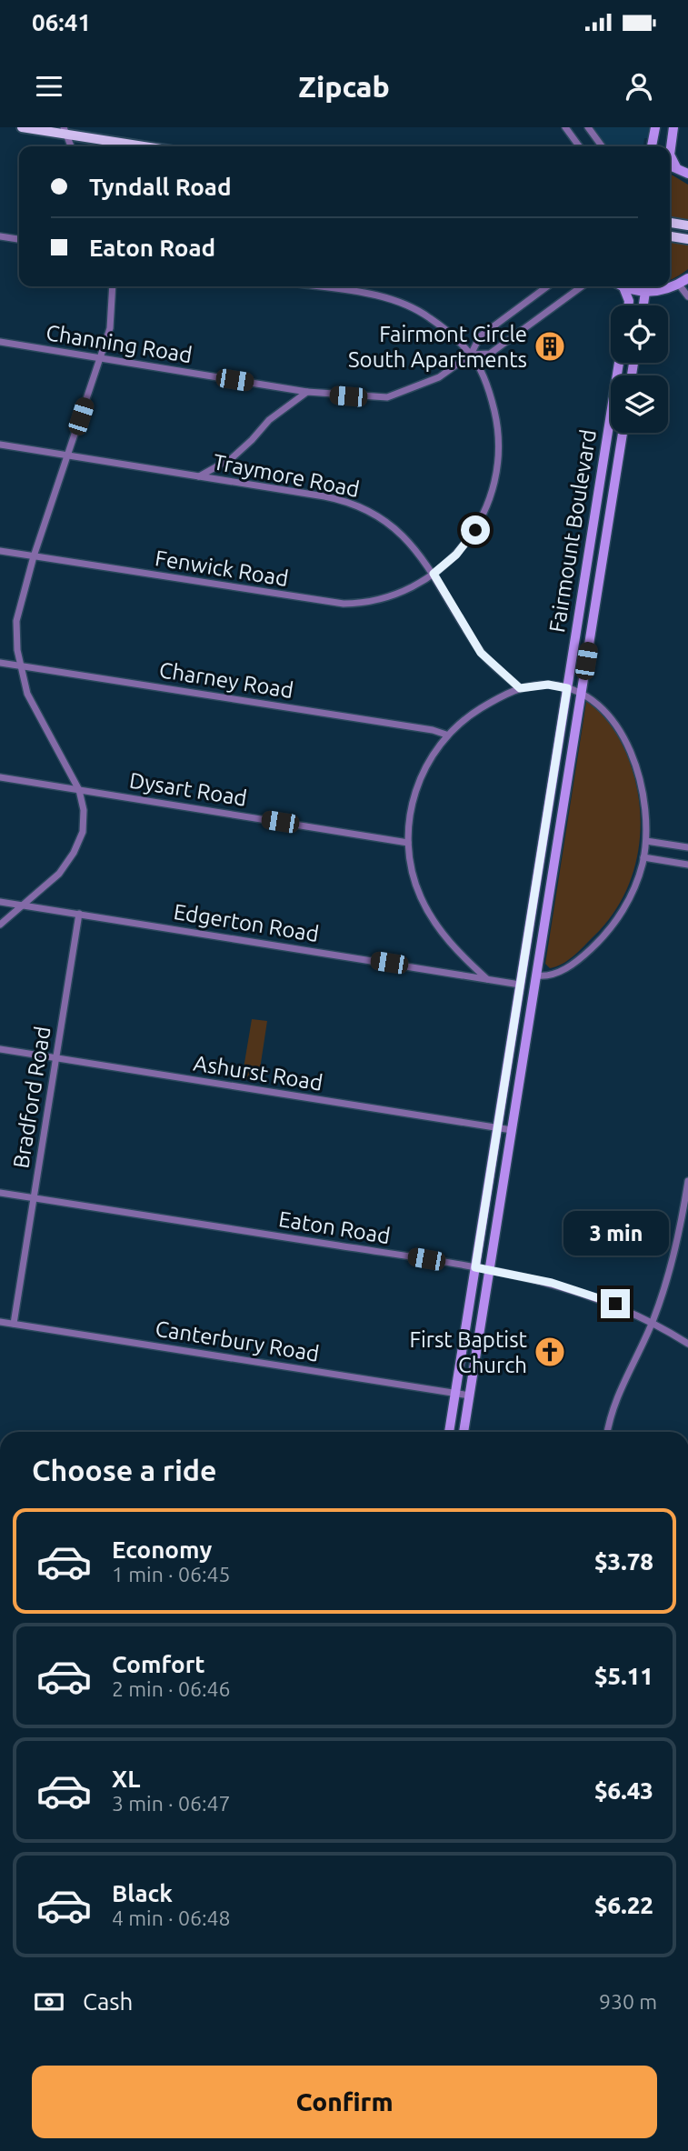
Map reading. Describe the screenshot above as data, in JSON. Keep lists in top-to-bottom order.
{
  "streets": {
    "main road": ["Fairmount Boulevard"],
    "street": [
      "Channing Road",
      "Traymore Road",
      "Fenwick Road",
      "Charney Road",
      "Dysart Road",
      "Edgerton Road",
      "Ashurst Road",
      "Bradford Road",
      "Eaton Road",
      "Canterbury Road"
    ]
  },
  "crossings": [
    ["Channing Road", "Fenwick Road"],
    ["Traymore Road", "Fenwick Road"],
    ["Fairmount Boulevard", "Edgerton Road"],
    ["Fairmount Boulevard", "Ashurst Road"],
    ["Fairmount Boulevard", "Eaton Road"],
    ["Fairmount Boulevard", "Canterbury Road"],
    ["Edgerton Road", "Bradford Road"],
    ["Ashurst Road", "Bradford Road"],
    ["Bradford Road", "Eaton Road"],
    ["Bradford Road", "Canterbury Road"]
  ],
  "places": {
    "building": ["Fairmont Circle South Apartments"],
    "church": ["First Baptist Church"]
  },
  "page": {
    "status": "06:41",
    "header": "Zipcab",
    "banner": ["Tyndall Road", "Eaton Road"],
    "bubble": "3 min",
    "heading": "Choose a ride",
    "list": [
      {
        "name": "Economy",
        "note": "1 min · 06:45",
        "value": "$3.78"
      },
      {
        "name": "Comfort",
        "note": "2 min · 06:46",
        "value": "$5.11"
      },
      {
        "name": "XL",
        "note": "3 min · 06:47",
        "value": "$6.43"
      },
      {
        "name": "Black",
        "note": "4 min · 06:48",
        "value": "$6.22"
      }
    ],
    "pay": ["Cash", "930 m"],
    "buttons": "Confirm"
  }
}
